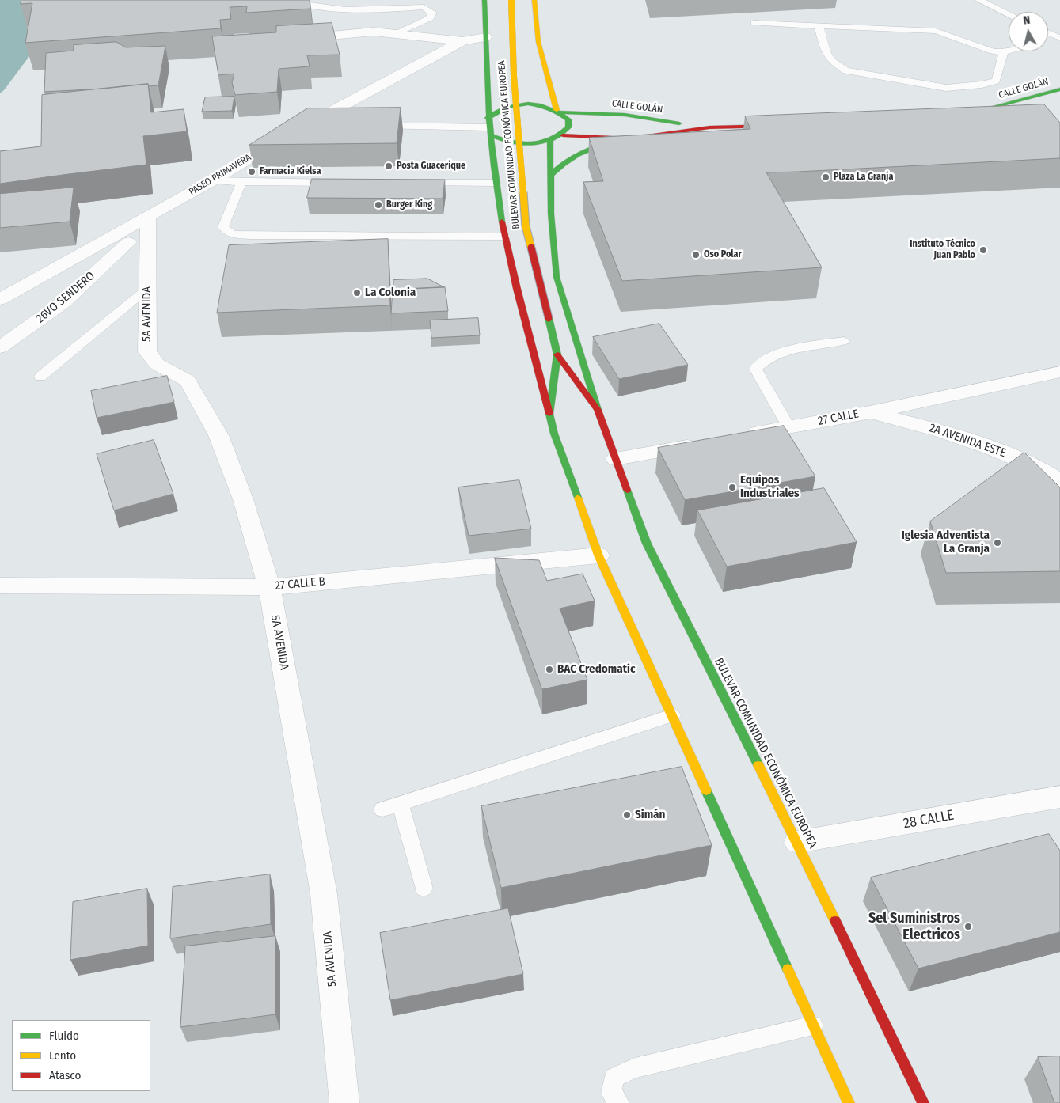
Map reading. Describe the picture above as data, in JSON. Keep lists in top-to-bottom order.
{
  "streets": {
    "main road": ["CALLE GOLÁN", "BULEVAR COMUNIDAD ECONÓMICA EUROPEA"],
    "street": [
      "PASEO PRIMAVERA",
      "26VO SENDERO",
      "5A AVENIDA",
      "27 CALLE",
      "2A AVENIDA ESTE",
      "27 CALLE B",
      "28 CALLE"
    ]
  },
  "crossings": [
    ["CALLE GOLÁN", "BULEVAR COMUNIDAD ECONÓMICA EUROPEA"],
    ["BULEVAR COMUNIDAD ECONÓMICA EUROPEA", "PASEO PRIMAVERA"],
    ["BULEVAR COMUNIDAD ECONÓMICA EUROPEA", "27 CALLE B"],
    ["BULEVAR COMUNIDAD ECONÓMICA EUROPEA", "28 CALLE"],
    ["PASEO PRIMAVERA", "5A AVENIDA"],
    ["5A AVENIDA", "27 CALLE B"],
    ["27 CALLE", "2A AVENIDA ESTE"]
  ],
  "places": [
    "Posta Guacerique",
    "Farmacia Kielsa",
    "Plaza La Granja",
    "Burger King",
    "Instituto Técnico Juan Pablo",
    "Oso Polar",
    "La Colonia",
    "Equipos Industriales",
    "Iglesia Adventista La Granja",
    "BAC Credomatic",
    "Simán",
    "Sel Suministros Electricos"
  ],
  "legend": ["Fluido", "Lento", "Atasco"],
  "north": "top"
}
